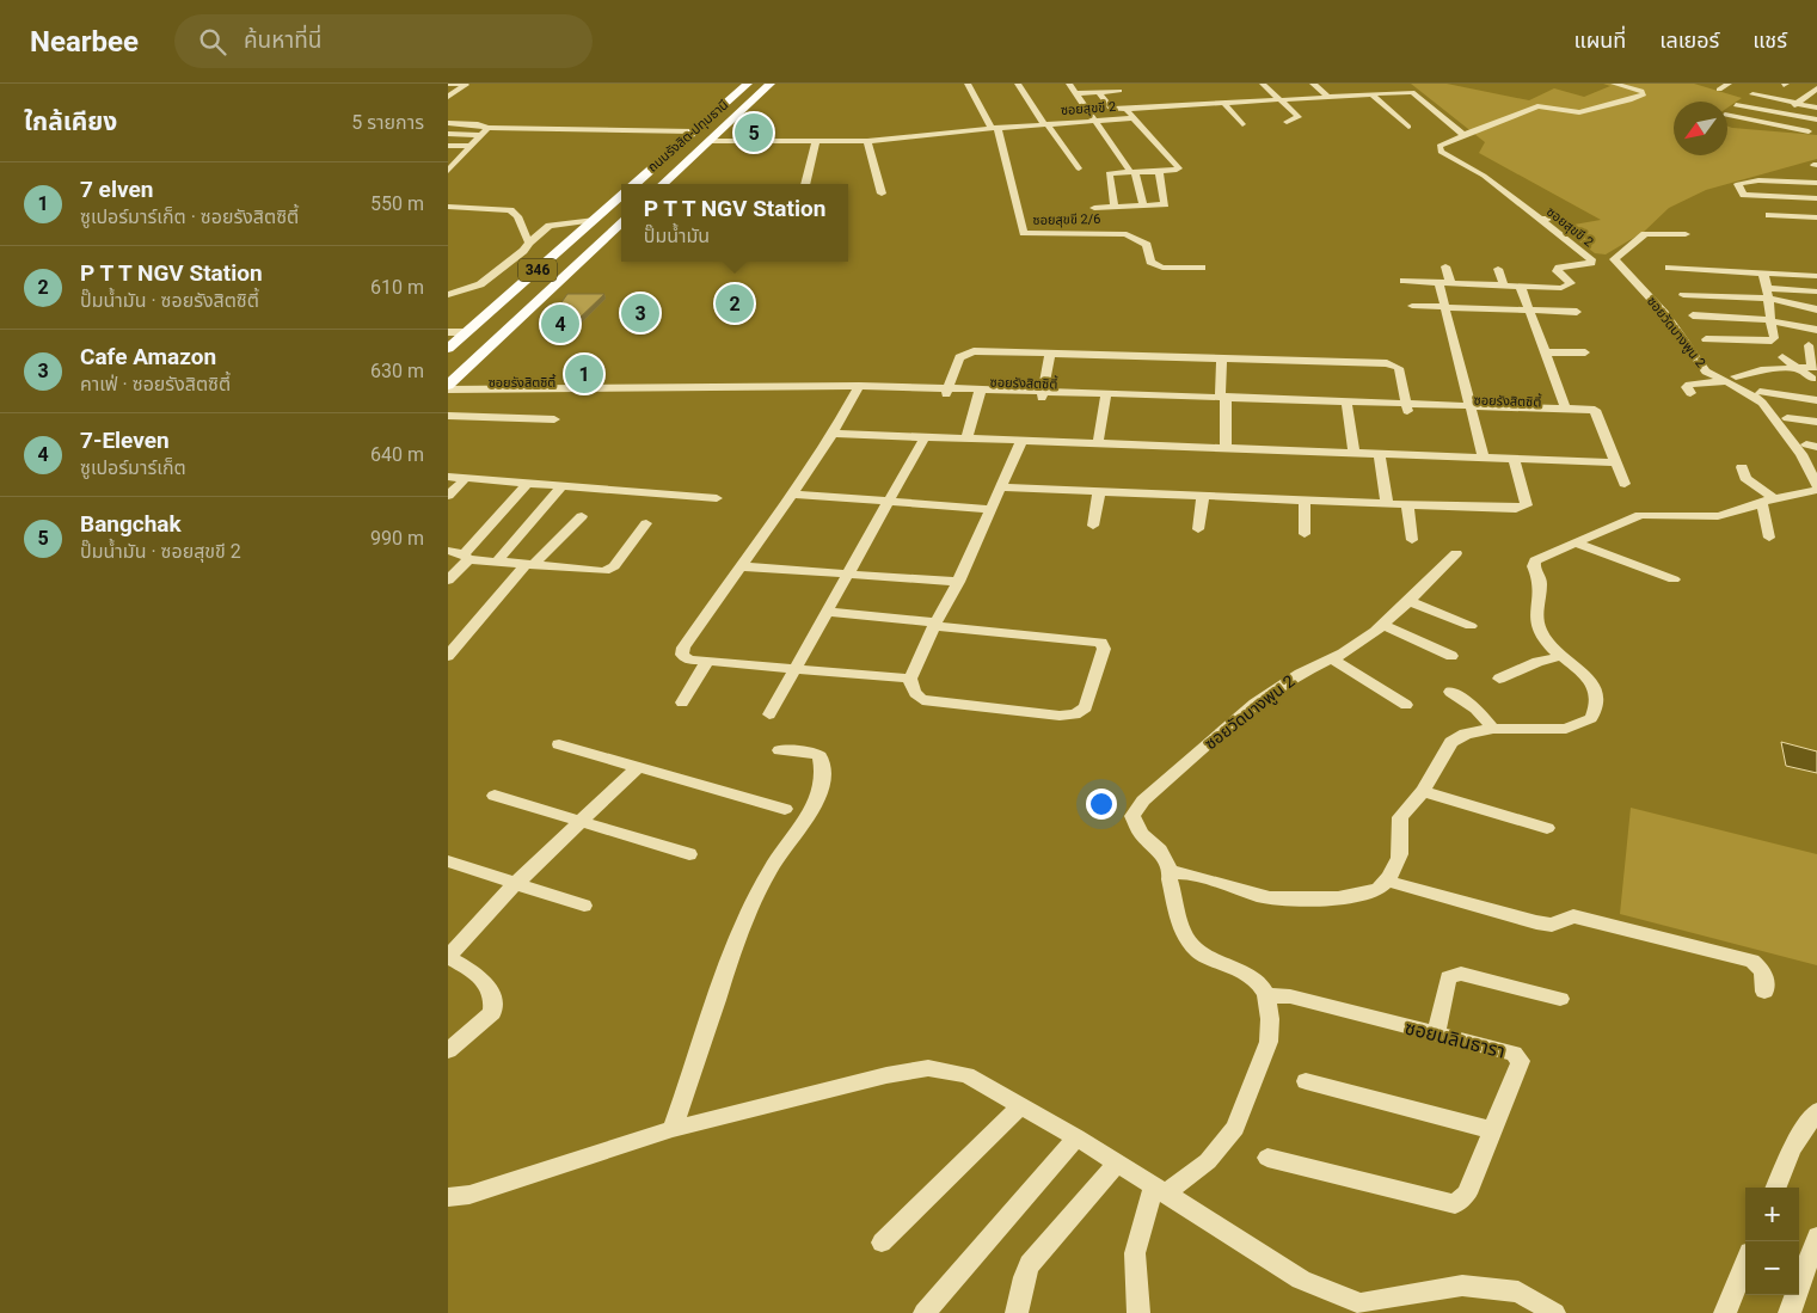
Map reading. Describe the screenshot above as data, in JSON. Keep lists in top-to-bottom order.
{
  "streets": {
    "main road": ["ถนนรังสิต-ปทุมธานี", "346"],
    "street": [
      "ซอยสุขขี 2",
      "ซอยสุขขี 2/6",
      "ซอยวัดบางพูน 2",
      "ซอยรังสิตซิตี้",
      "ซอยนลินธารา"
    ]
  },
  "crossings": [
    ["ซอยสุขขี 2", "ถนนรังสิต-ปทุมธานี"],
    ["ซอยสุขขี 2", "ซอยสุขขี 2/6"],
    ["ซอยวัดบางพูน 2", "ซอยนลินธารา"]
  ],
  "north": "bottom left",
  "page": {
    "header": "Nearbee",
    "search": "ค้นหาที่นี่",
    "nav": ["แผนที่", "เลเยอร์", "แชร์"],
    "heading": ["ใกล้เคียง", "5 รายการ"],
    "pins": [
      "5",
      "2",
      "3",
      "4",
      "1"
    ],
    "list": [
      {
        "mark": "1",
        "name": "7 elven",
        "note": "ซูเปอร์มาร์เก็ต · ซอยรังสิตซิตี้",
        "value": "550 m"
      },
      {
        "mark": "2",
        "name": "P T T NGV Station",
        "note": "ปั๊มน้ำมัน · ซอยรังสิตซิตี้",
        "value": "610 m"
      },
      {
        "mark": "3",
        "name": "Cafe Amazon",
        "note": "คาเฟ่ · ซอยรังสิตซิตี้",
        "value": "630 m"
      },
      {
        "mark": "4",
        "name": "7-Eleven",
        "note": "ซูเปอร์มาร์เก็ต",
        "value": "640 m"
      },
      {
        "mark": "5",
        "name": "Bangchak",
        "note": "ปั๊มน้ำมัน · ซอยสุขขี 2",
        "value": "990 m"
      }
    ],
    "popup": ["P T T NGV Station", "ปั๊มน้ำมัน"],
    "map_buttons": ["+", "−"]
  }
}
